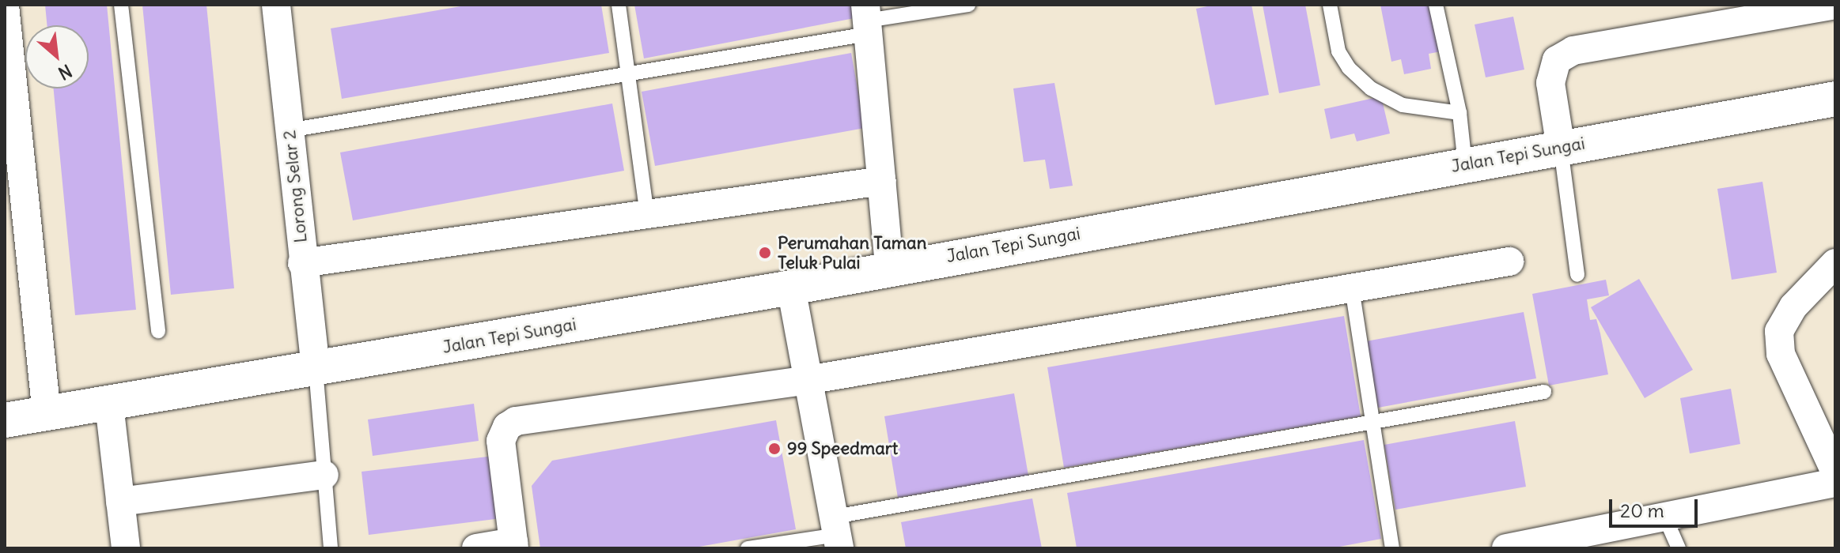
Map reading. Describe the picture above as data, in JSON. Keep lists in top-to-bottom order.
{
  "streets": {
    "main road": ["Jalan Tepi Sungai"],
    "street": ["Lorong Selar 2"]
  },
  "crossings": [
    ["Jalan Tepi Sungai", "Lorong Selar 2"]
  ],
  "places": ["Perumahan Taman Teluk Pulai", "99 Speedmart"],
  "scale_bar": "20 m",
  "north": "bottom right"
}
